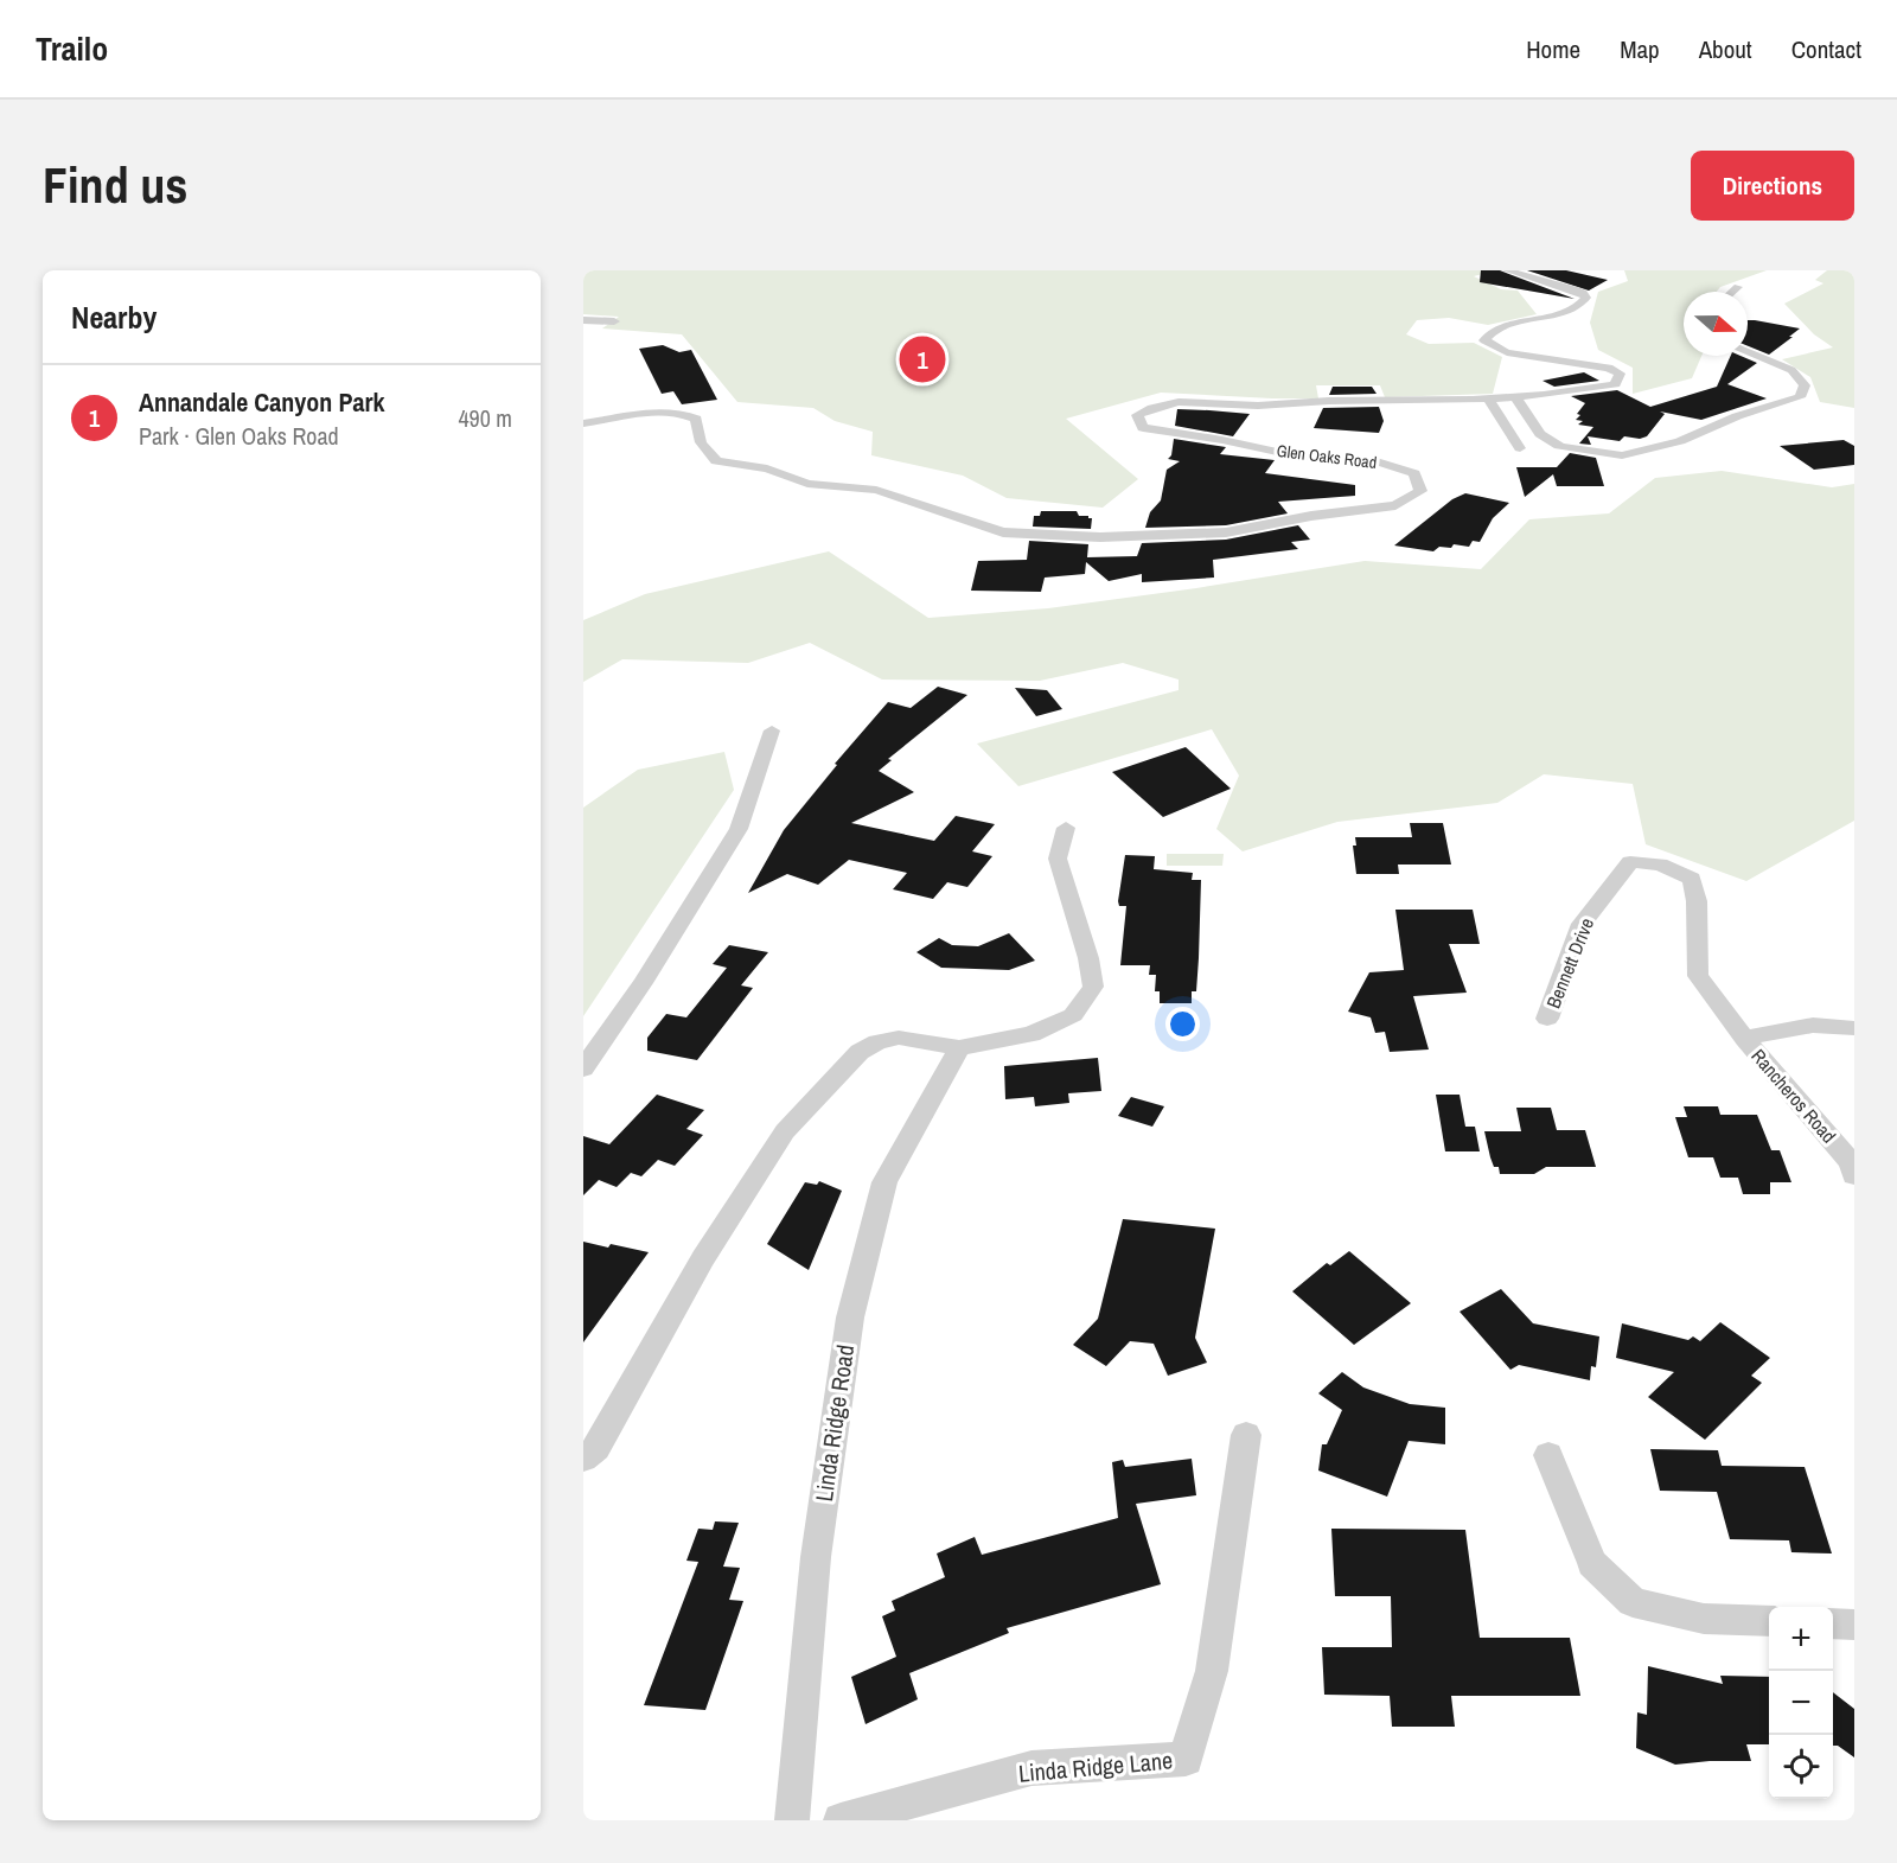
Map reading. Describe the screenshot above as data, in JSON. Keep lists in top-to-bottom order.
{
  "streets": {
    "street": [
      "Glen Oaks Road",
      "Bennett Drive",
      "Rancheros Road",
      "Linda Ridge Road",
      "Linda Ridge Lane"
    ]
  },
  "crossings": [
    ["Bennett Drive", "Rancheros Road"]
  ],
  "north": "right",
  "page": {
    "header": "Trailo",
    "nav": [
      "Home",
      "Map",
      "About",
      "Contact"
    ],
    "buttons": "Directions",
    "title": "Find us",
    "heading": "Nearby",
    "pins": "1",
    "list": [
      {
        "mark": "1",
        "name": "Annandale Canyon Park",
        "note": "Park · Glen Oaks Road",
        "value": "490 m"
      }
    ],
    "map_buttons": ["+", "−"]
  }
}
